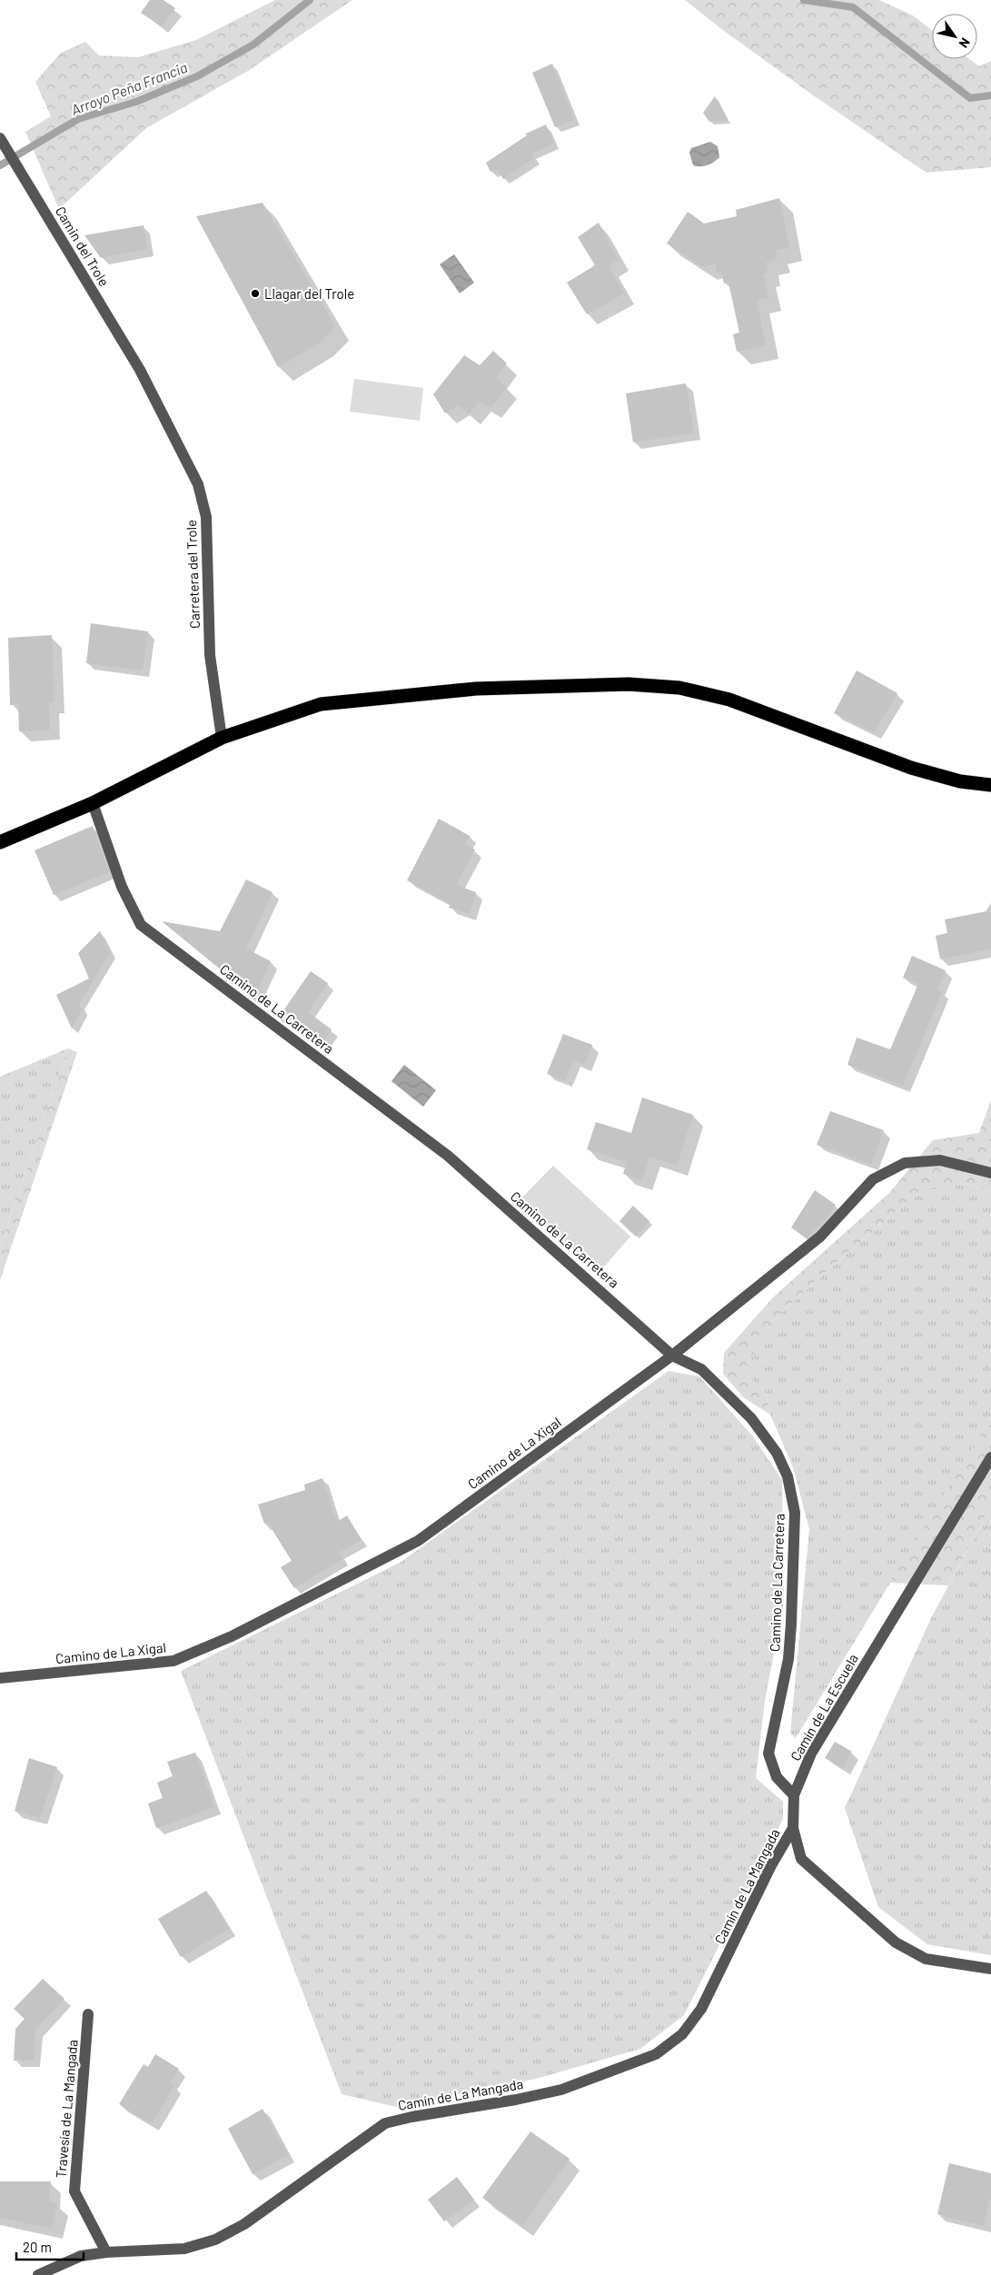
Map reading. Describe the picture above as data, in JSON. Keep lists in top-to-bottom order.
{
  "streets": {
    "street": [
      "Camin del Trole",
      "Carretera del Trole",
      "Camino de La Carretera",
      "Camino de La Xigal",
      "Camín de La Escuela",
      "Camín de La Mangada",
      "Travesía de La Mangada"
    ]
  },
  "crossings": [
    ["Camin del Trole", "Carretera del Trole"],
    ["Camino de La Carretera", "Camino de La Xigal"],
    ["Camino de La Carretera", "Camín de La Escuela"],
    ["Camín de La Escuela", "Camín de La Mangada"],
    ["Camín de La Mangada", "Travesía de La Mangada"]
  ],
  "water": ["Arroyo Peña Francia"],
  "places": ["Llagar del Trole"],
  "scale_bar": "20 m",
  "north": "bottom right"
}
